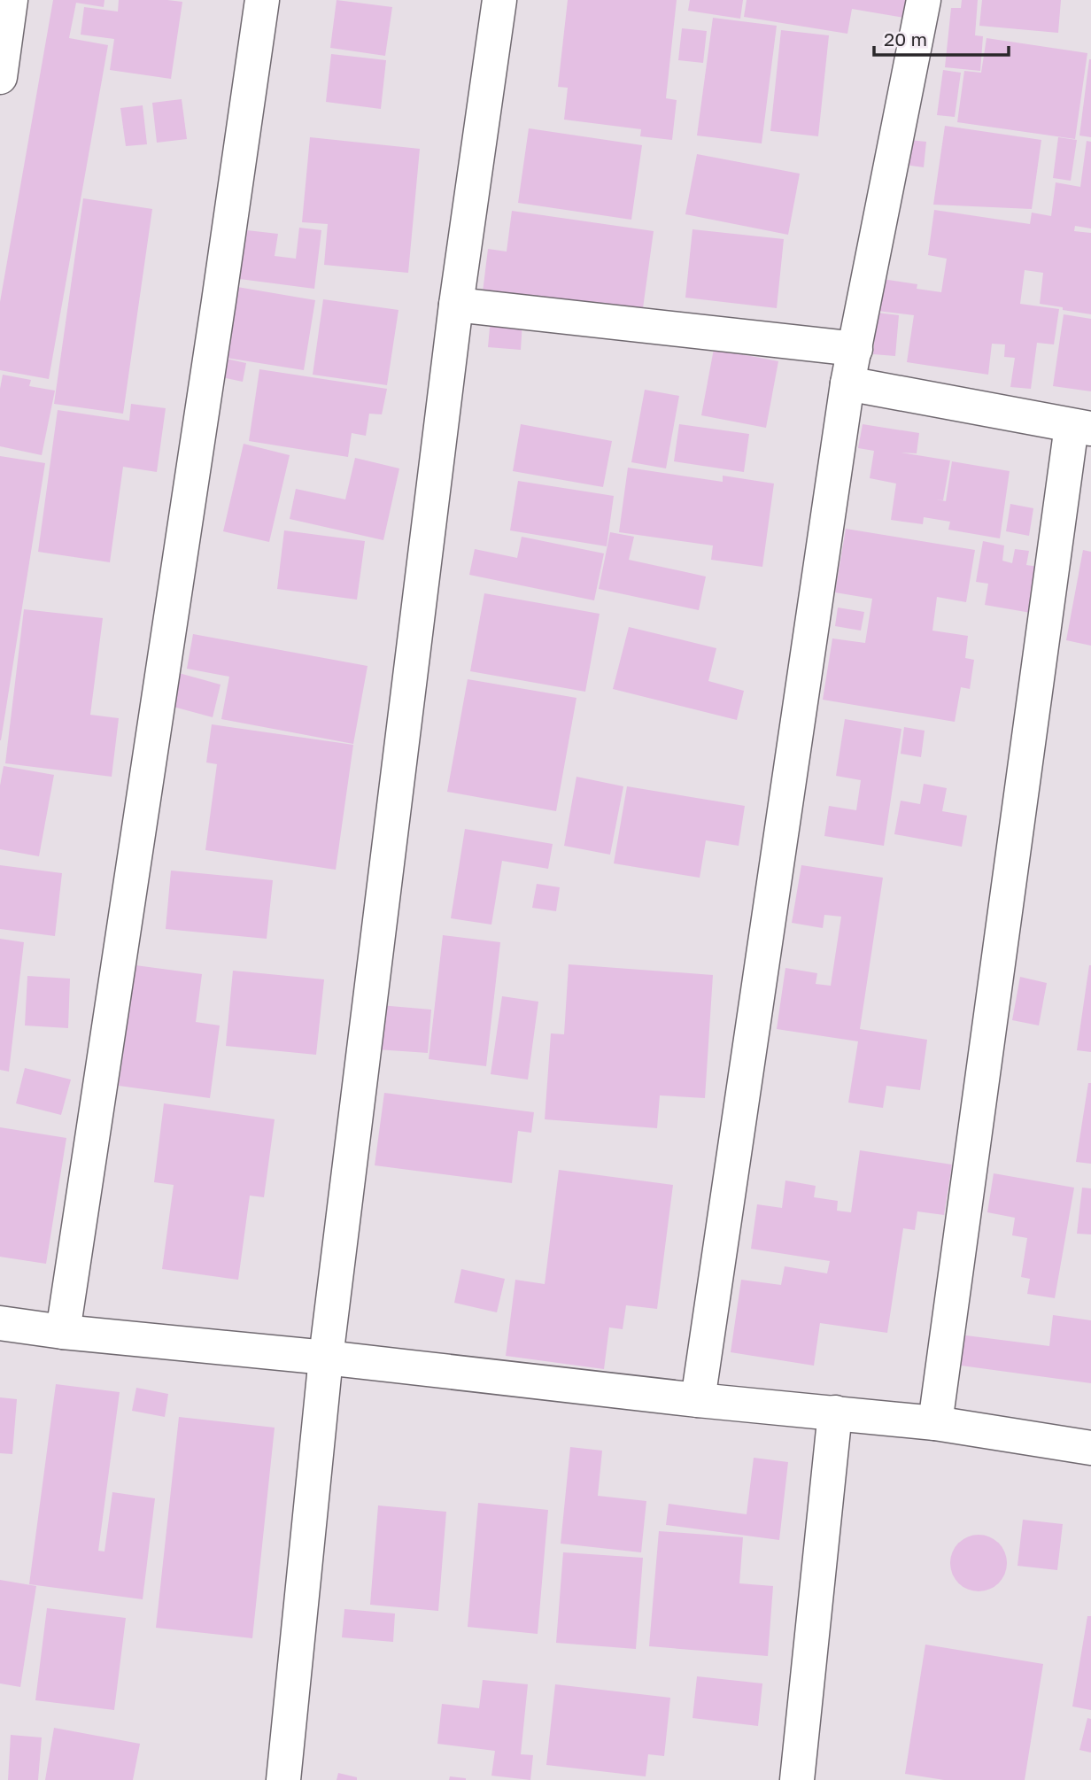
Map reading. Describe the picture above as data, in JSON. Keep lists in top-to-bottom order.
{
  "scale_bar": "20 m"
}
